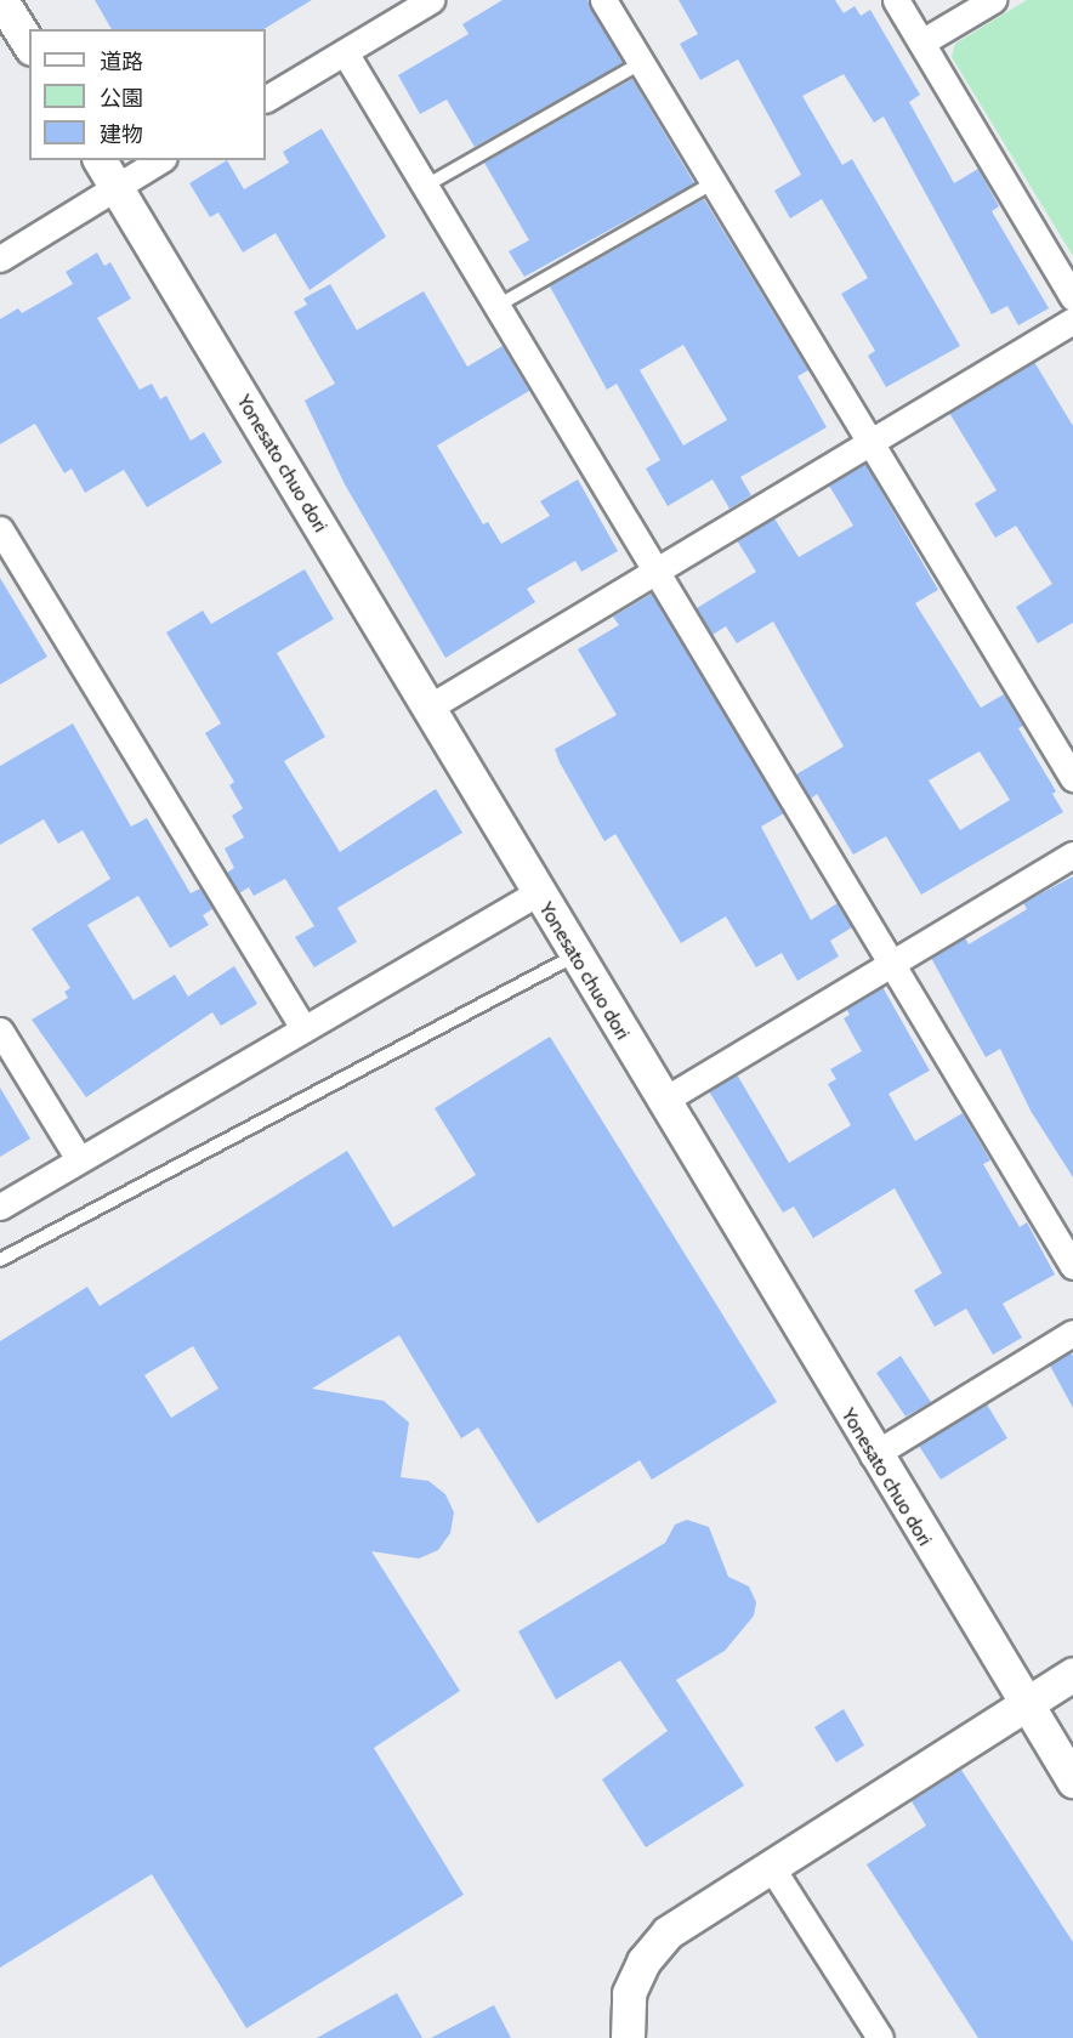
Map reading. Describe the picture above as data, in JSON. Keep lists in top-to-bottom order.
{
  "streets": {
    "street": ["Yonesato chuo dori"]
  },
  "legend": ["道路", "公園", "建物"]
}
